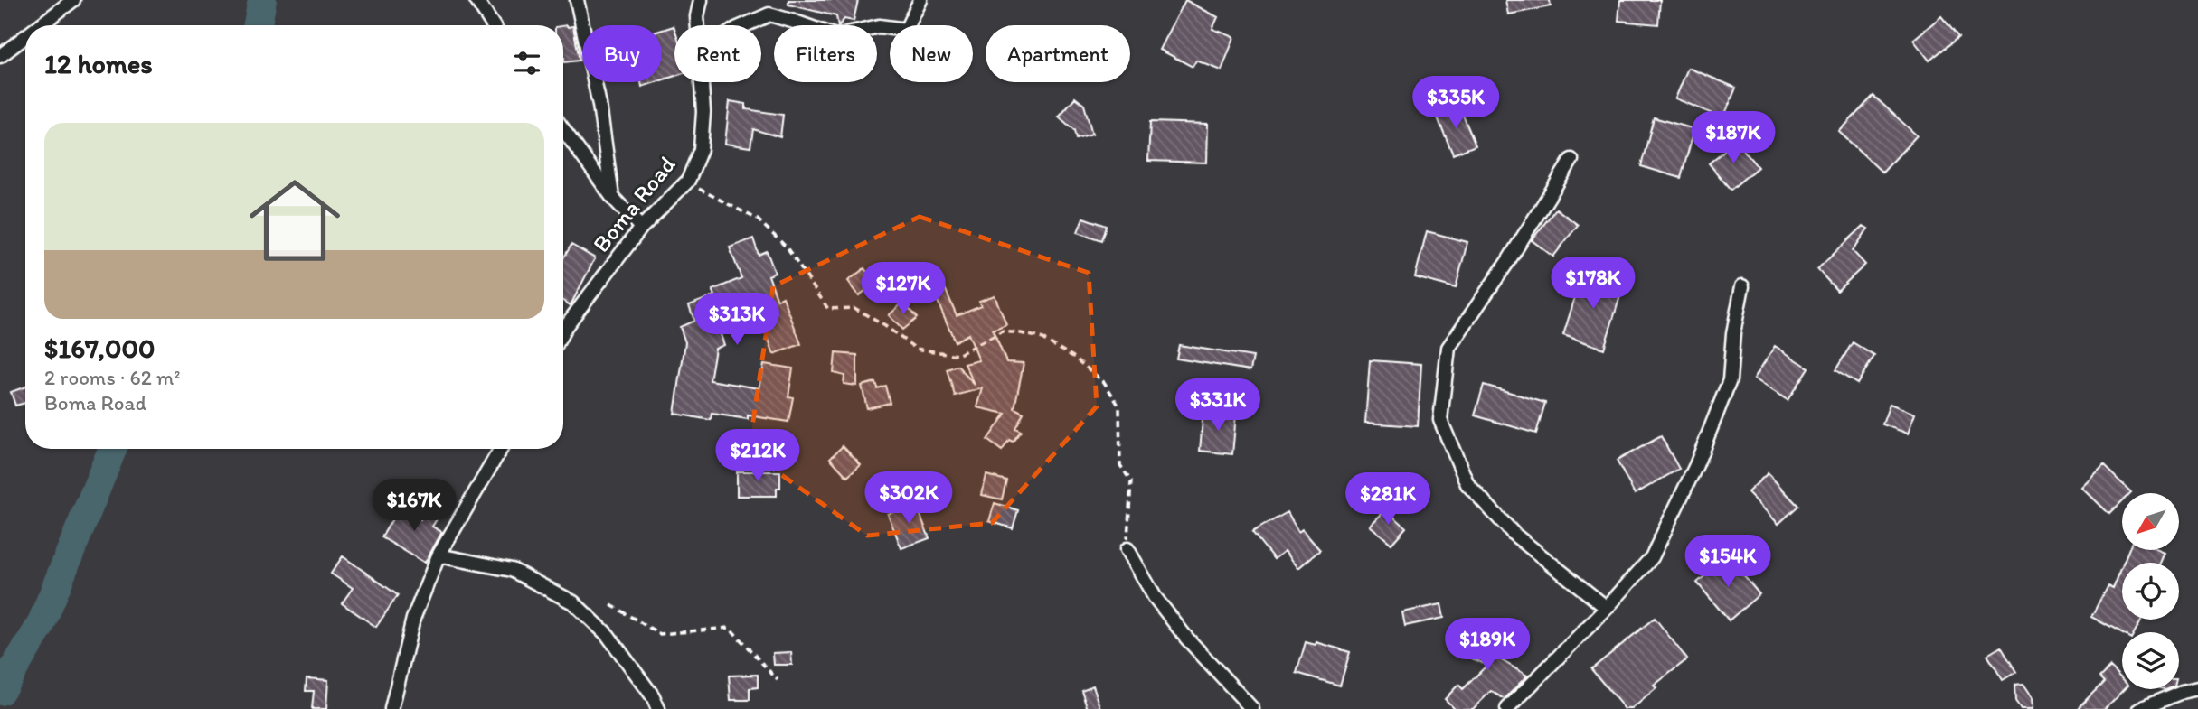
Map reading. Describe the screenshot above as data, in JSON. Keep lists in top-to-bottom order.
{
  "streets": {
    "street": ["Boma Road"]
  },
  "north": "bottom left",
  "page": {
    "chip": [
      "Buy",
      "Rent",
      "Filters",
      "New",
      "Apartment"
    ],
    "heading": "12 homes",
    "price": [
      "$335K",
      "$187K",
      "$178K",
      "$127K",
      "$313K",
      "$331K",
      "$212K",
      "$302K",
      "$281K",
      "$167K",
      "$154K",
      "$189K"
    ],
    "list": [
      {
        "name": "$167,000",
        "note": "2 rooms · 62 m² · Boma Road"
      }
    ]
  }
}
